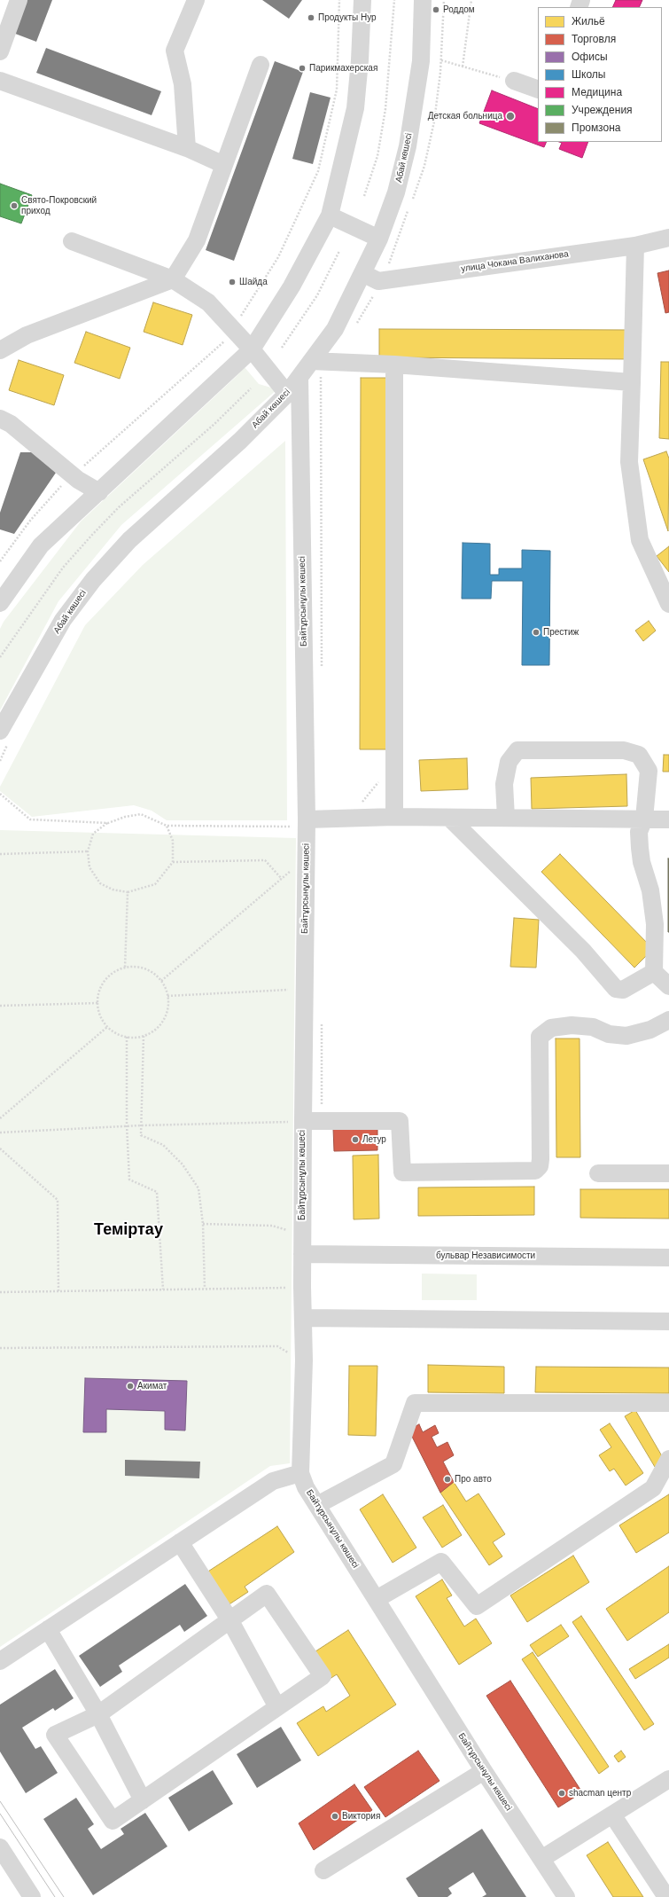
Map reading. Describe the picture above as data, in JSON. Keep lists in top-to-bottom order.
{
  "streets": {
    "street": [
      "Абай көшесі",
      "улица Чокана Валиханова",
      "Байтұрсынұлы көшесі",
      "бульвар Независимости"
    ]
  },
  "crossings": [
    ["Абай көшесі", "улица Чокана Валиханова"],
    ["Абай көшесі", "Байтұрсынұлы көшесі"],
    ["Байтұрсынұлы көшесі", "бульвар Независимости"]
  ],
  "districts": ["Теміртау"],
  "places": [
    "Роддом",
    "Продукты Нур",
    "Парикмахерская",
    "Детская больница",
    "Свято-Покровский приход",
    "Шайда",
    "Престиж",
    "Летур",
    "Акимат",
    "Про авто",
    "shacman центр",
    "Виктория"
  ],
  "legend": [
    "Жильё",
    "Торговля",
    "Офисы",
    "Школы",
    "Медицина",
    "Учреждения",
    "Промзона"
  ]
}
